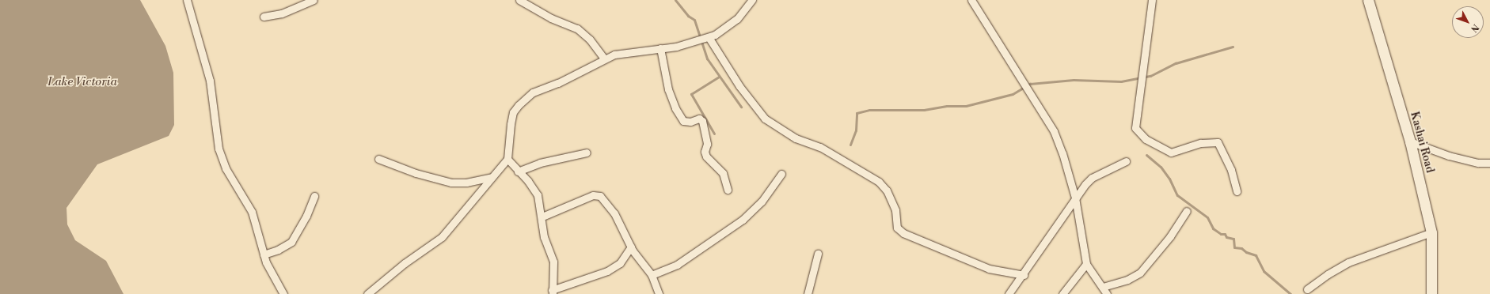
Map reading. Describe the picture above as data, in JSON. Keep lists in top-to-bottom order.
{
  "streets": {
    "street": ["Kashai Road"]
  },
  "water": ["Lake Victoria"],
  "north": "bottom right"
}
